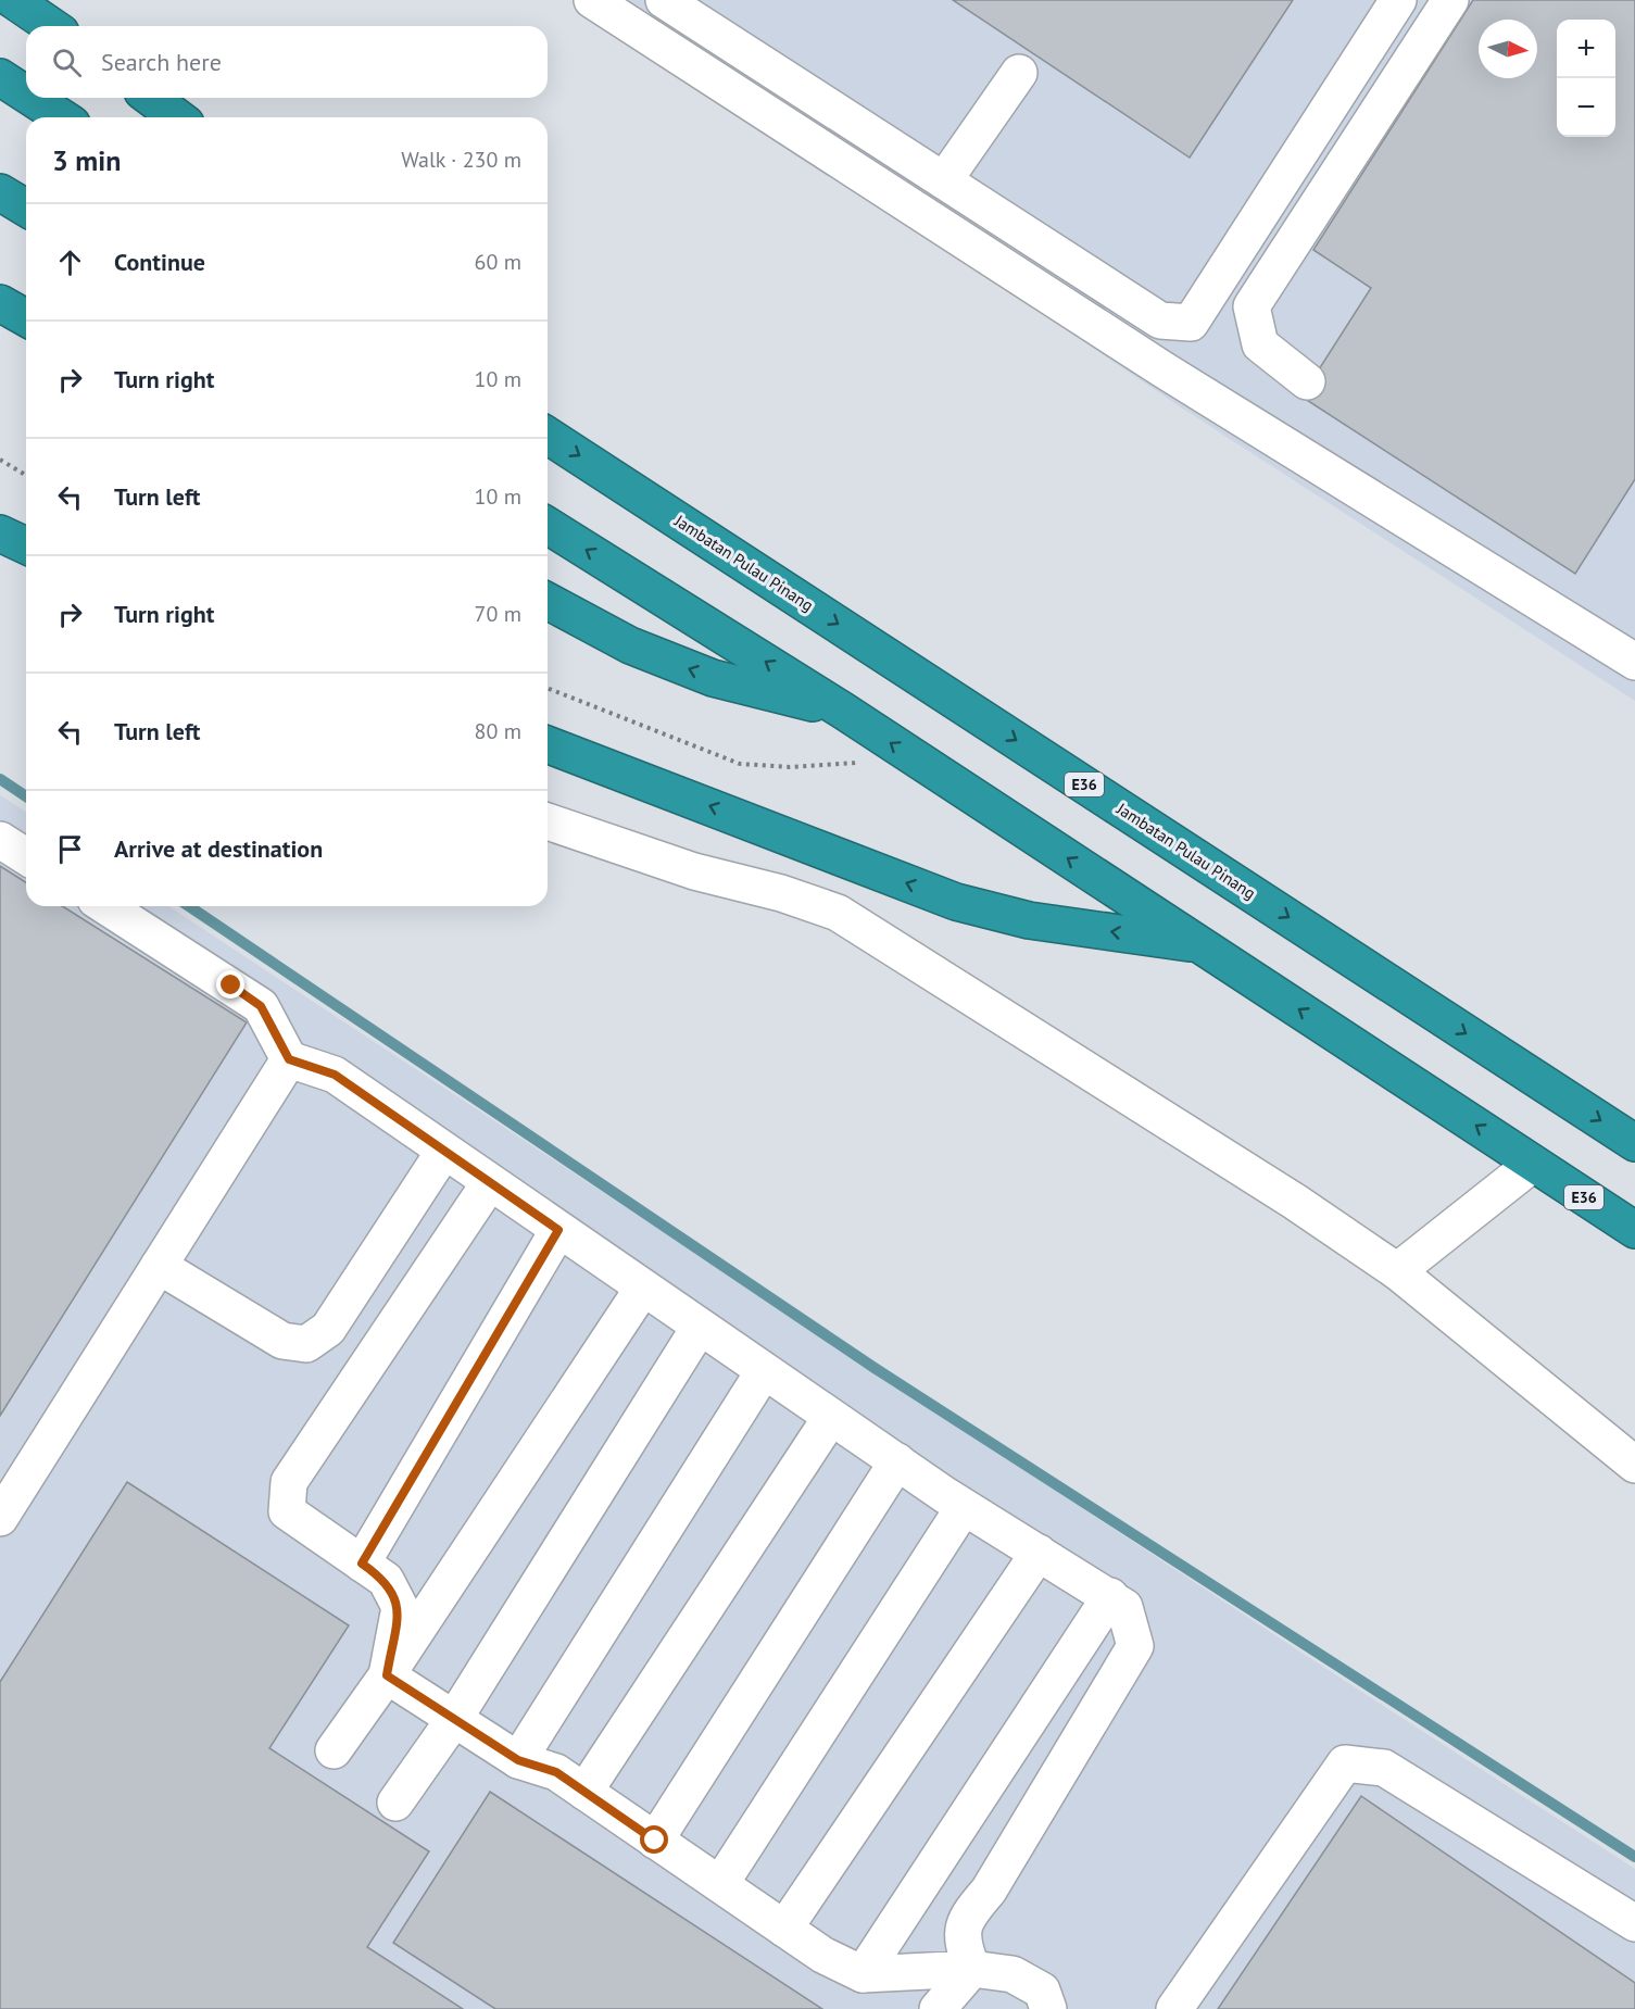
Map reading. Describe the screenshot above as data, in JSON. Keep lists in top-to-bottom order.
{
  "streets": {
    "highway": ["Jambatan Pulau Pinang", "E36"]
  },
  "north": "right",
  "page": {
    "map_buttons": ["+", "−"],
    "search": "Search here",
    "heading": ["3 min", "Walk · 230 m"],
    "list": [
      ["Continue", "60 m"],
      ["Turn right", "10 m"],
      ["Turn left", "10 m"],
      ["Turn right", "70 m"],
      ["Turn left", "80 m"],
      "Arrive at destination"
    ]
  }
}
